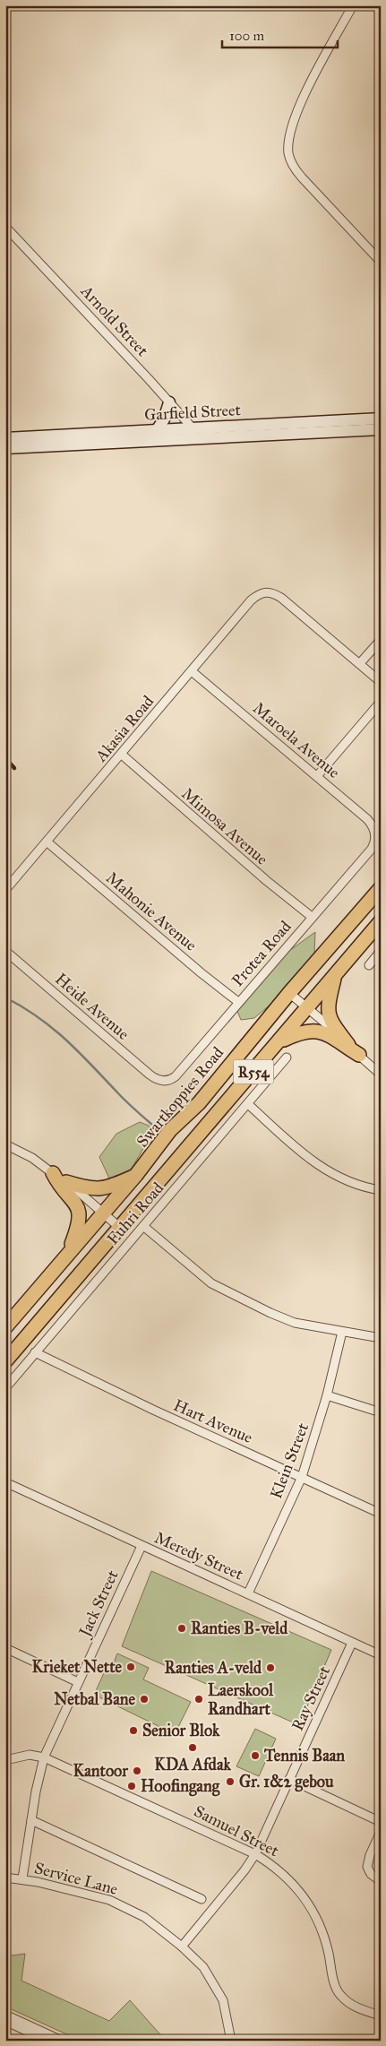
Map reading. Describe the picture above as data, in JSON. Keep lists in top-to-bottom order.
{
  "streets": {
    "main road": ["R554", "Swartkoppies Road"],
    "street": [
      "Arnold Street",
      "Garfield Street",
      "Akasia Road",
      "Maroela Avenue",
      "Mimosa Avenue",
      "Mahonie Avenue",
      "Protea Road",
      "Heide Avenue",
      "Fuhri Road",
      "Hart Avenue",
      "Klein Street",
      "Meredy Street",
      "Jack Street",
      "Ray Street",
      "Samuel Street",
      "Service Lane"
    ]
  },
  "crossings": [
    ["Arnold Street", "Garfield Street"],
    ["Akasia Road", "Maroela Avenue"],
    ["Akasia Road", "Mimosa Avenue"],
    ["Akasia Road", "Mahonie Avenue"],
    ["Maroela Avenue", "Protea Road"],
    ["Mimosa Avenue", "Protea Road"],
    ["Mahonie Avenue", "Protea Road"],
    ["Protea Road", "Heide Avenue"],
    ["Fuhri Road", "Hart Avenue"],
    ["Hart Avenue", "Klein Street"],
    ["Klein Street", "Meredy Street"],
    ["Meredy Street", "Jack Street"],
    ["Meredy Street", "Ray Street"],
    ["Jack Street", "Samuel Street"],
    ["Jack Street", "Service Lane"],
    ["Ray Street", "Samuel Street"],
    ["Ray Street", "Service Lane"]
  ],
  "places": [
    "Ranties B-veld",
    "Krieket Nette",
    "Ranties A-veld",
    "Netbal Bane",
    "Laerskool Randhart",
    "Senior Blok",
    "KDA Afdak",
    "Tennis Baan",
    "Kantoor",
    "Gr. 1&2 gebou",
    "Hoofingang"
  ],
  "scale_bar": "100 m"
}
